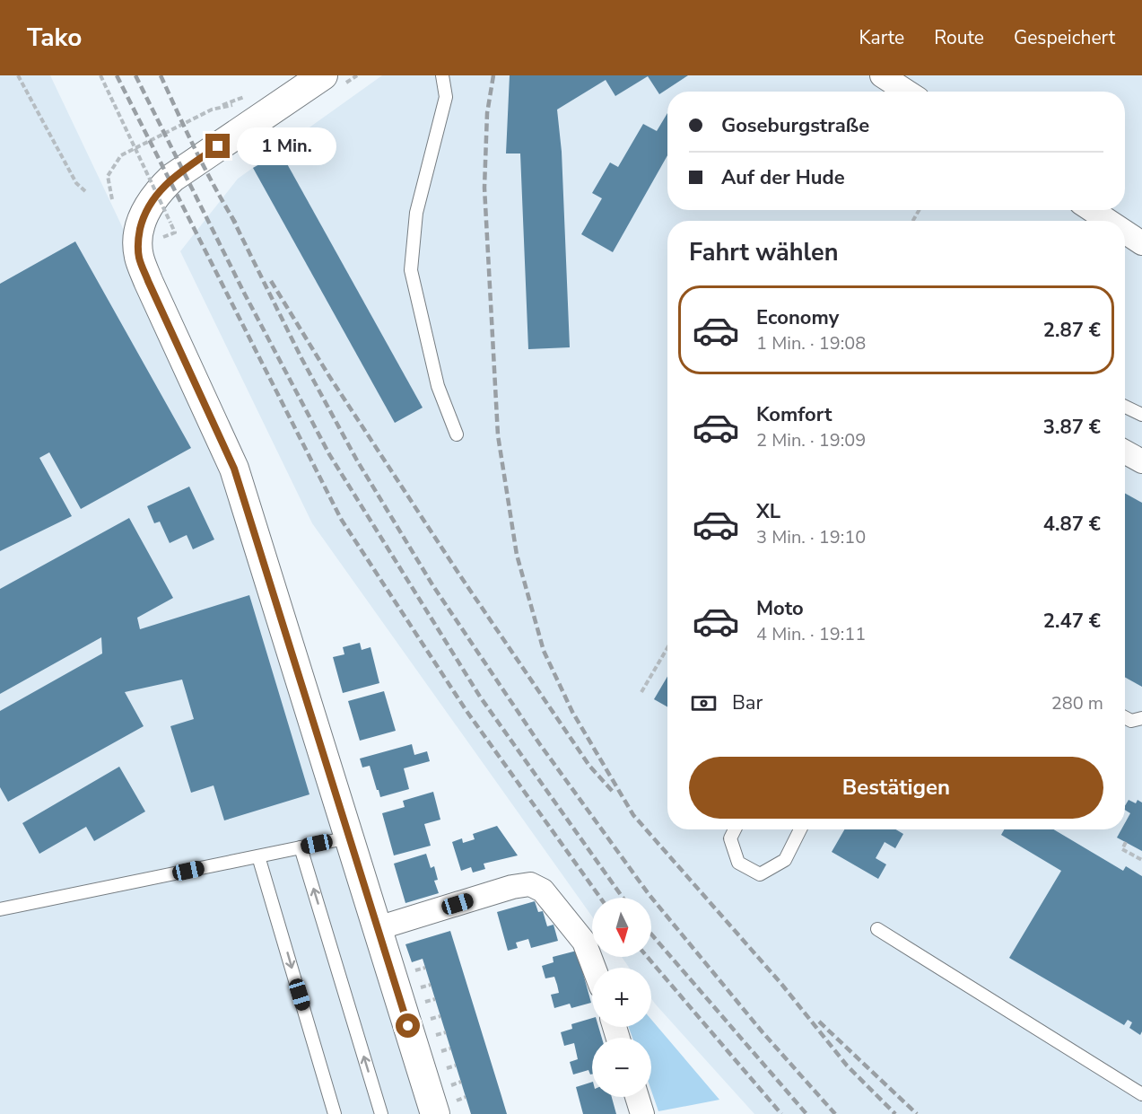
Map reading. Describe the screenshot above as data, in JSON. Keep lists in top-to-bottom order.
{
  "north": "bottom",
  "page": {
    "header": "Tako",
    "nav": ["Karte", "Route", "Gespeichert"],
    "banner": ["Goseburgstraße", "Auf der Hude"],
    "bubble": "1 Min.",
    "heading": "Fahrt wählen",
    "list": [
      {
        "name": "Economy",
        "note": "1 Min. · 19:08",
        "value": "2.87 €"
      },
      {
        "name": "Komfort",
        "note": "2 Min. · 19:09",
        "value": "3.87 €"
      },
      {
        "name": "XL",
        "note": "3 Min. · 19:10",
        "value": "4.87 €"
      },
      {
        "name": "Moto",
        "note": "4 Min. · 19:11",
        "value": "2.47 €"
      }
    ],
    "pay": ["Bar", "280 m"],
    "buttons": "Bestätigen",
    "map_buttons": ["+", "−"]
  }
}
